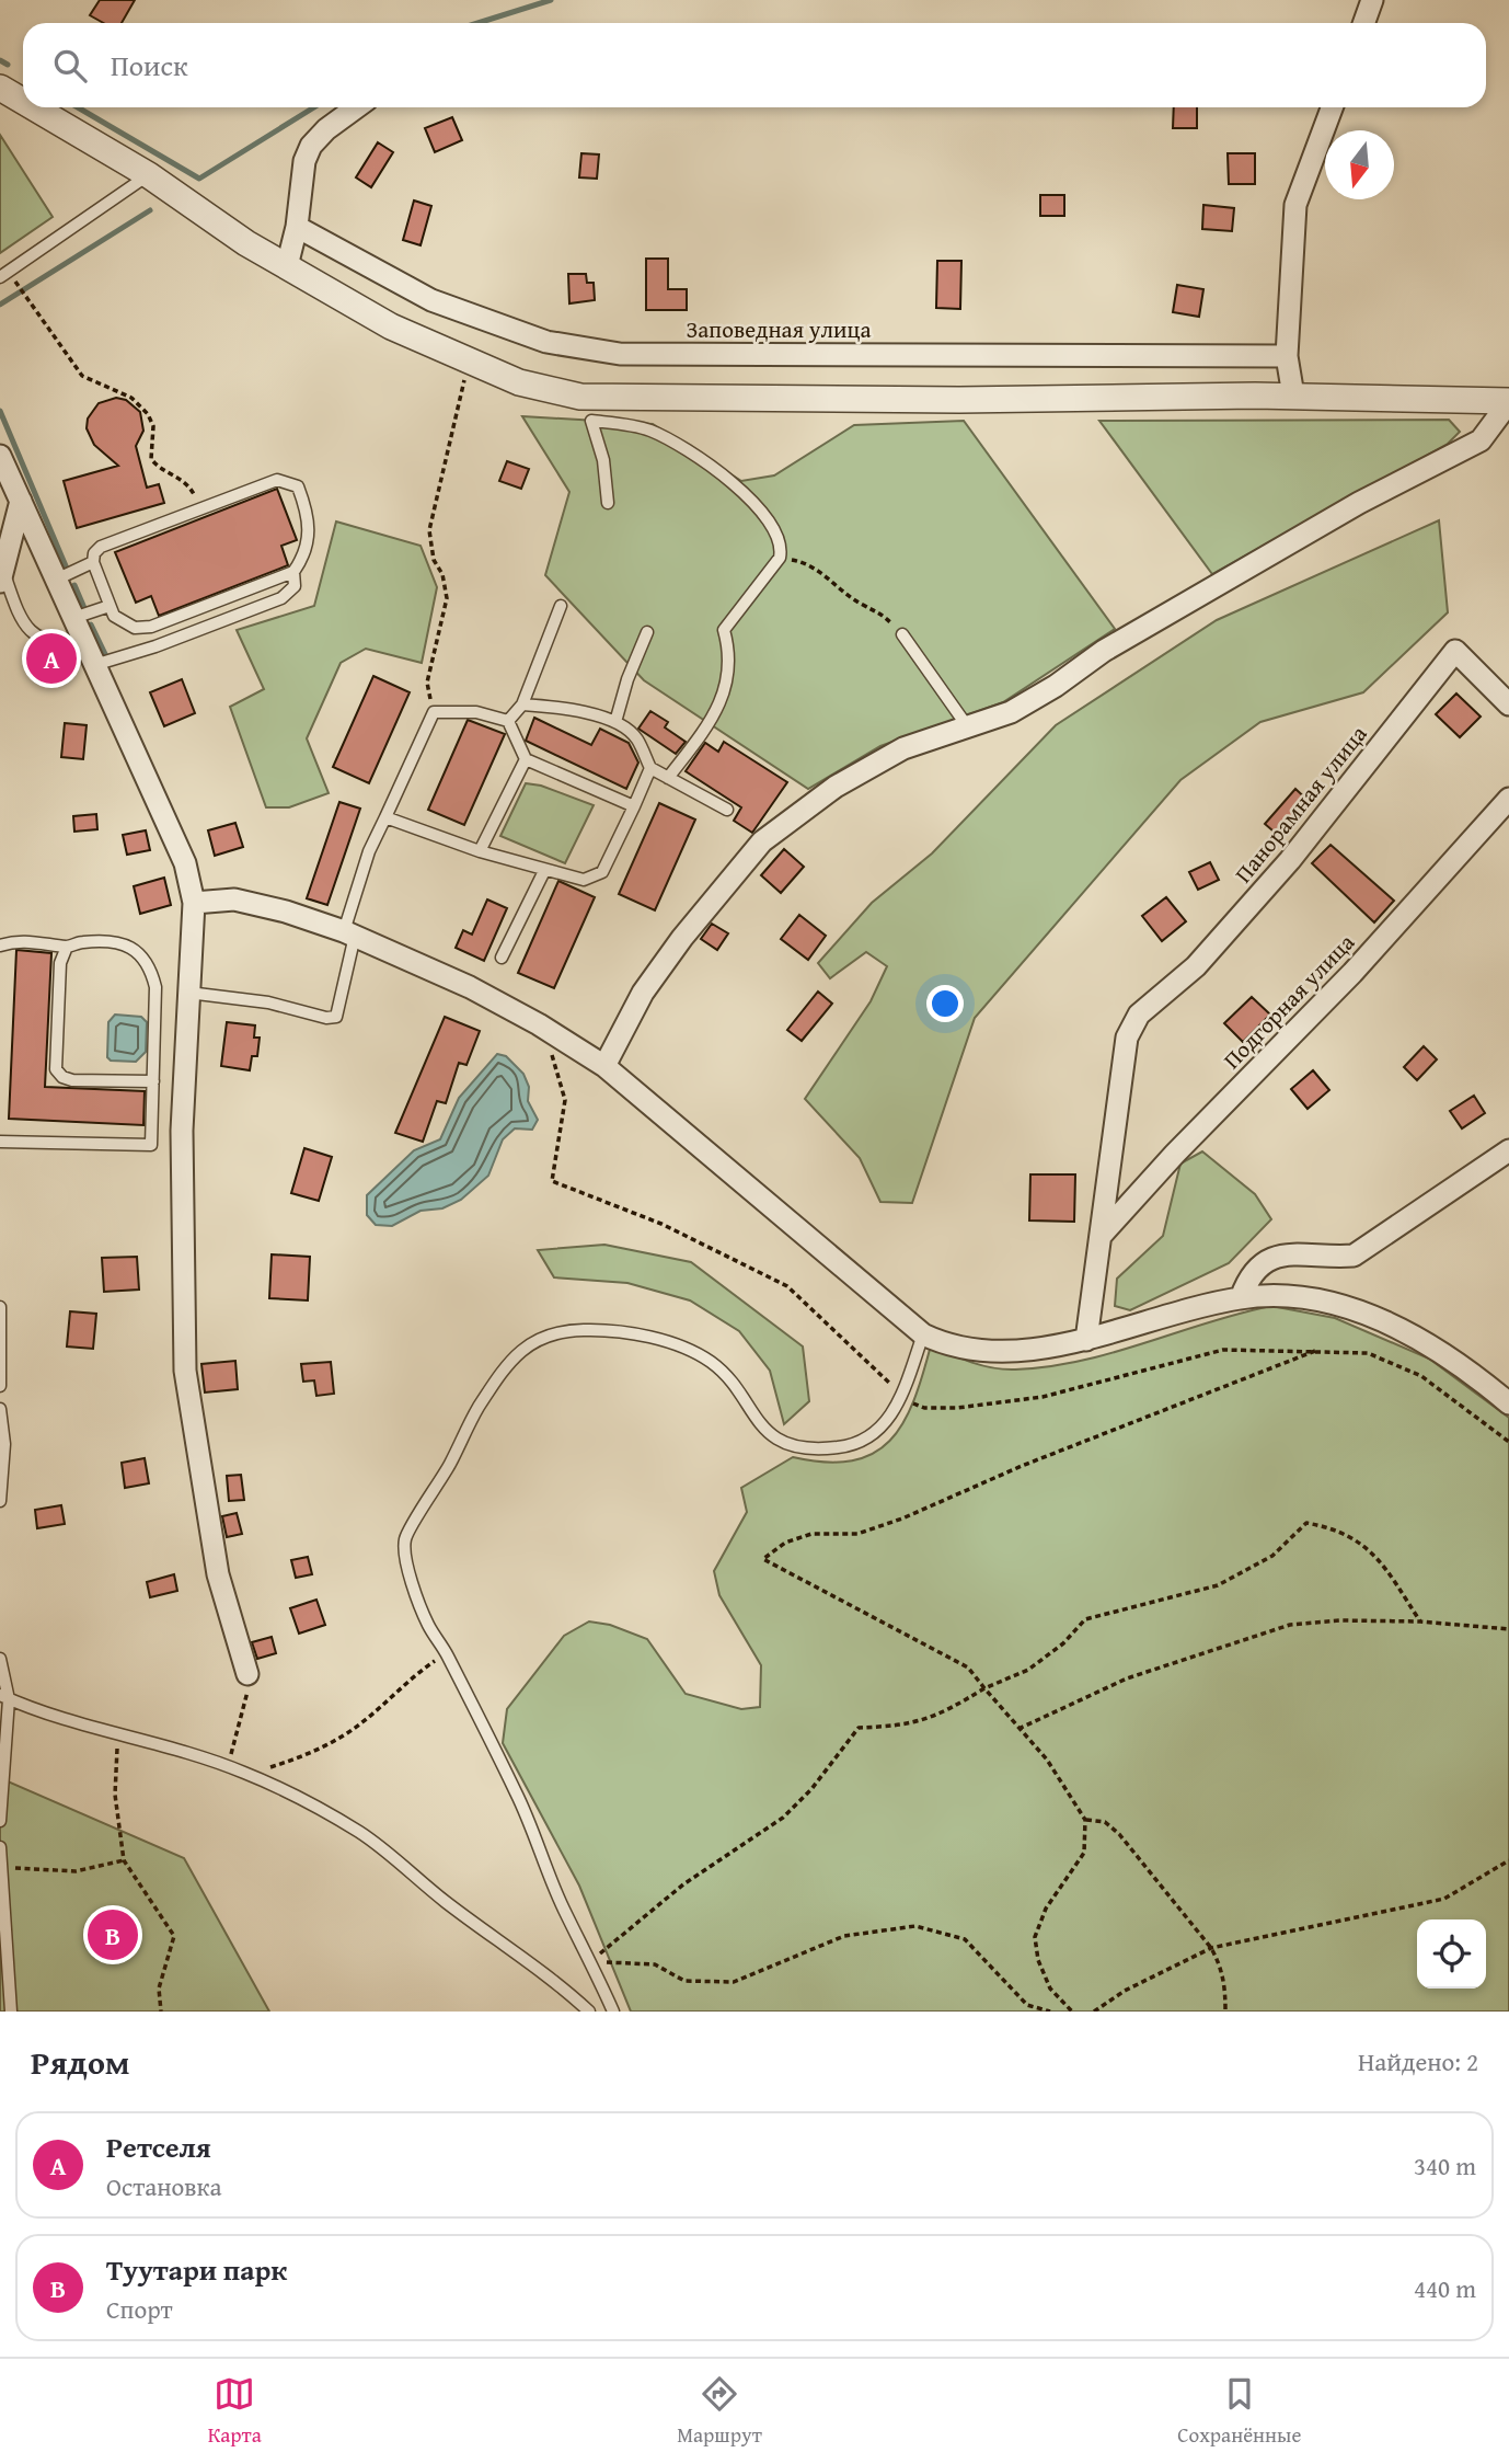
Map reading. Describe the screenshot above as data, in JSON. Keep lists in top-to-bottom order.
{
  "streets": {
    "street": ["Заповедная улица", "Панорамная улица", "Подгорная улица"]
  },
  "crossings": [
    ["Панорамная улица", "Подгорная улица"]
  ],
  "north": "bottom",
  "page": {
    "search": "Поиск",
    "pins": ["A", "B"],
    "heading": ["Рядом", "Найдено: 2"],
    "list": [
      {
        "mark": "A",
        "name": "Ретселя",
        "note": "Остановка",
        "value": "340 m"
      },
      {
        "mark": "B",
        "name": "Туутари парк",
        "note": "Спорт",
        "value": "440 m"
      }
    ],
    "nav": ["Карта", "Маршрут", "Сохранённые"]
  }
}
